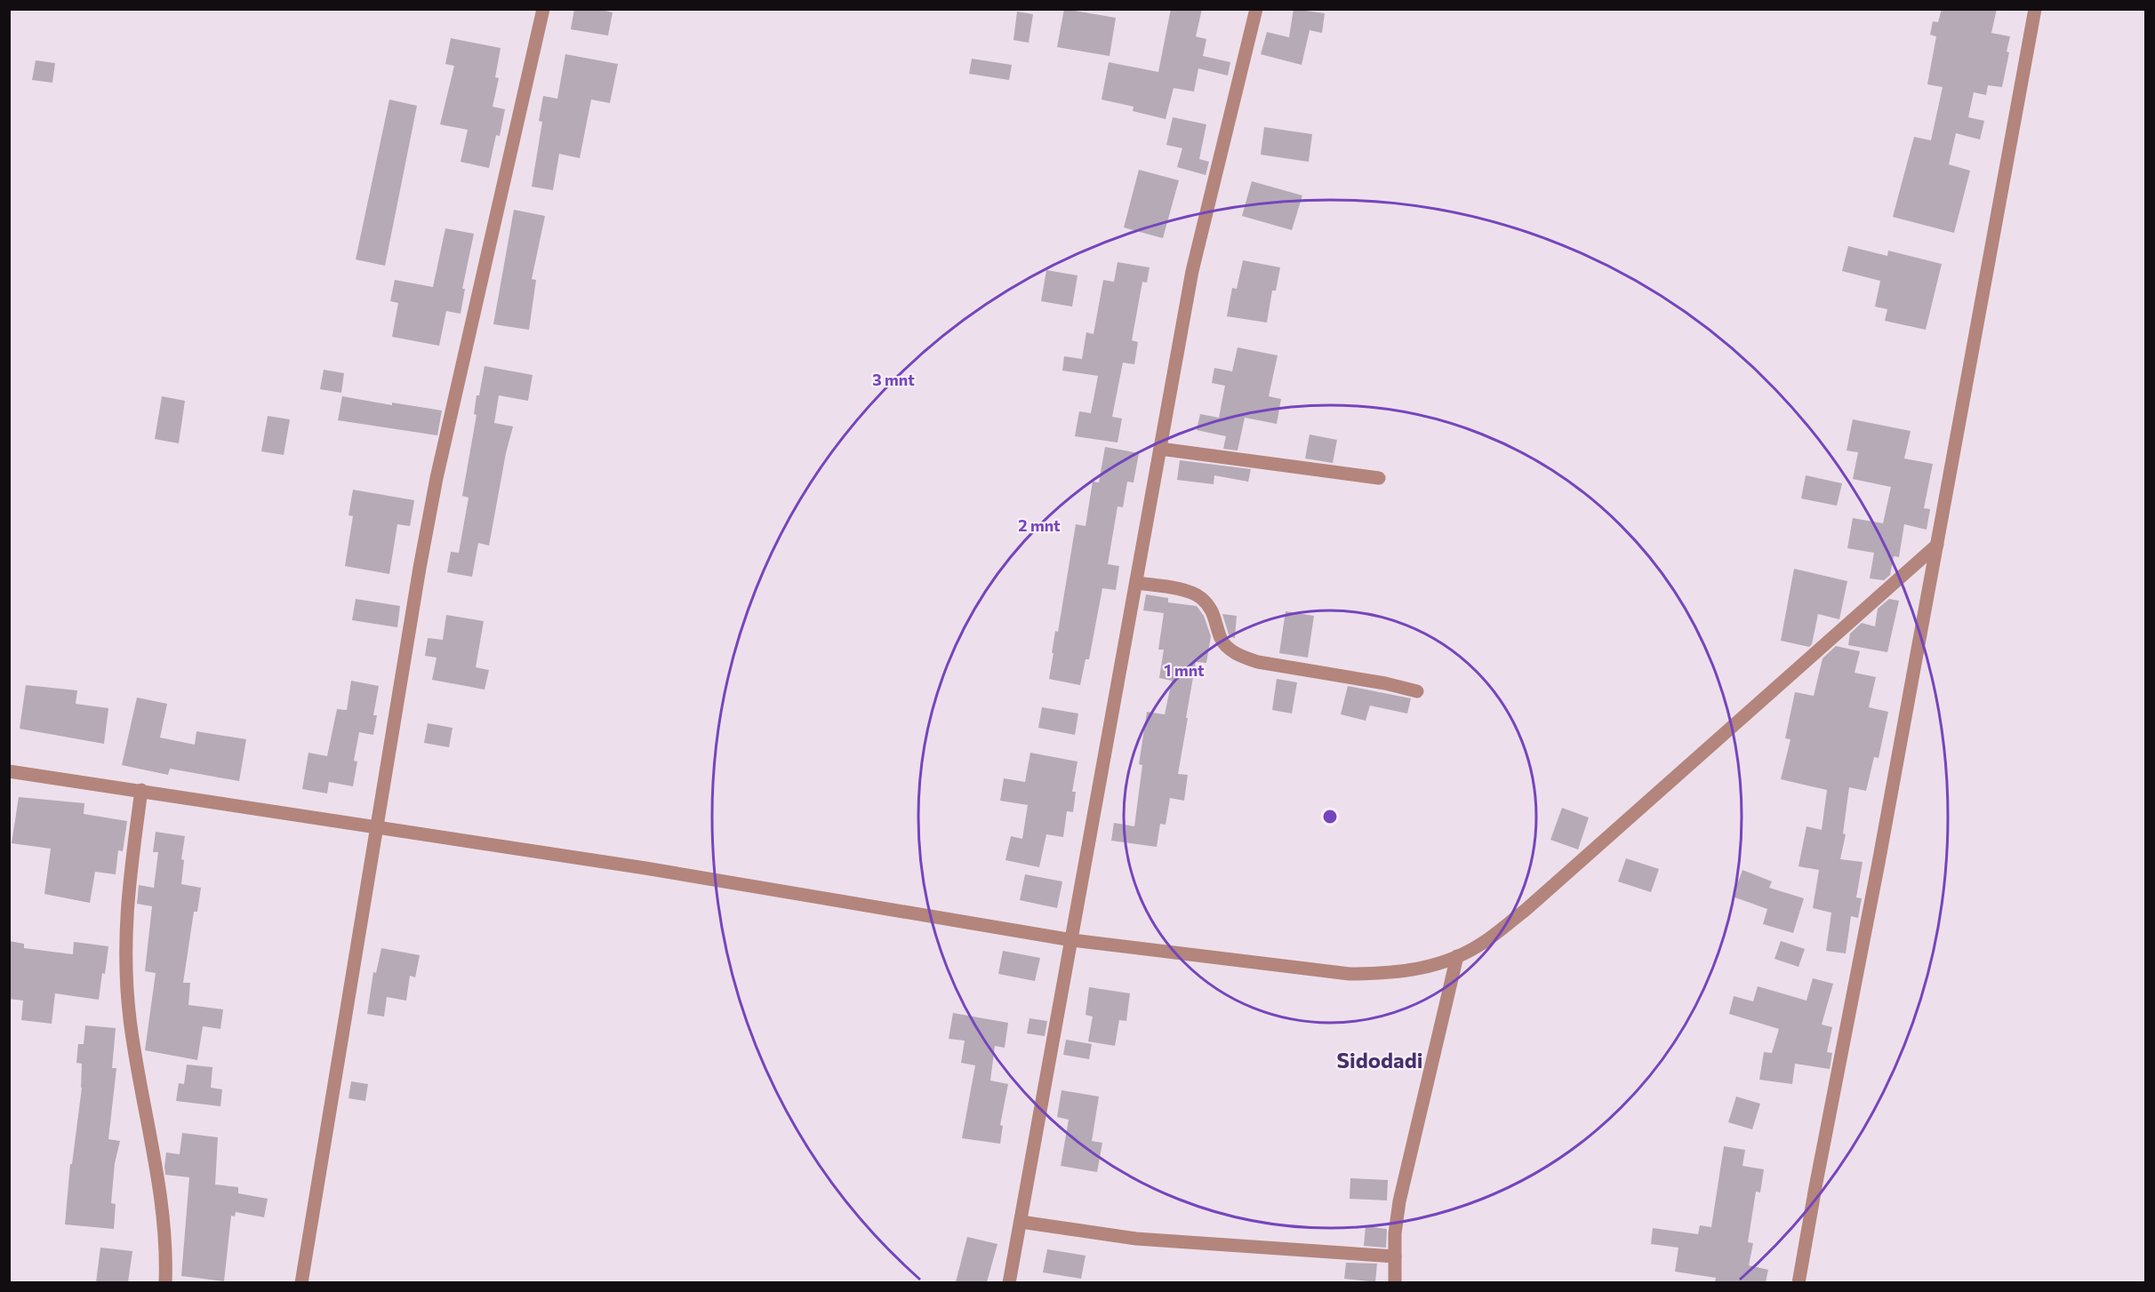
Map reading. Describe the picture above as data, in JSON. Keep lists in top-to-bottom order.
{
  "districts": ["Sidodadi"],
  "rings": ["3 mnt", "2 mnt", "1 mnt"]
}
